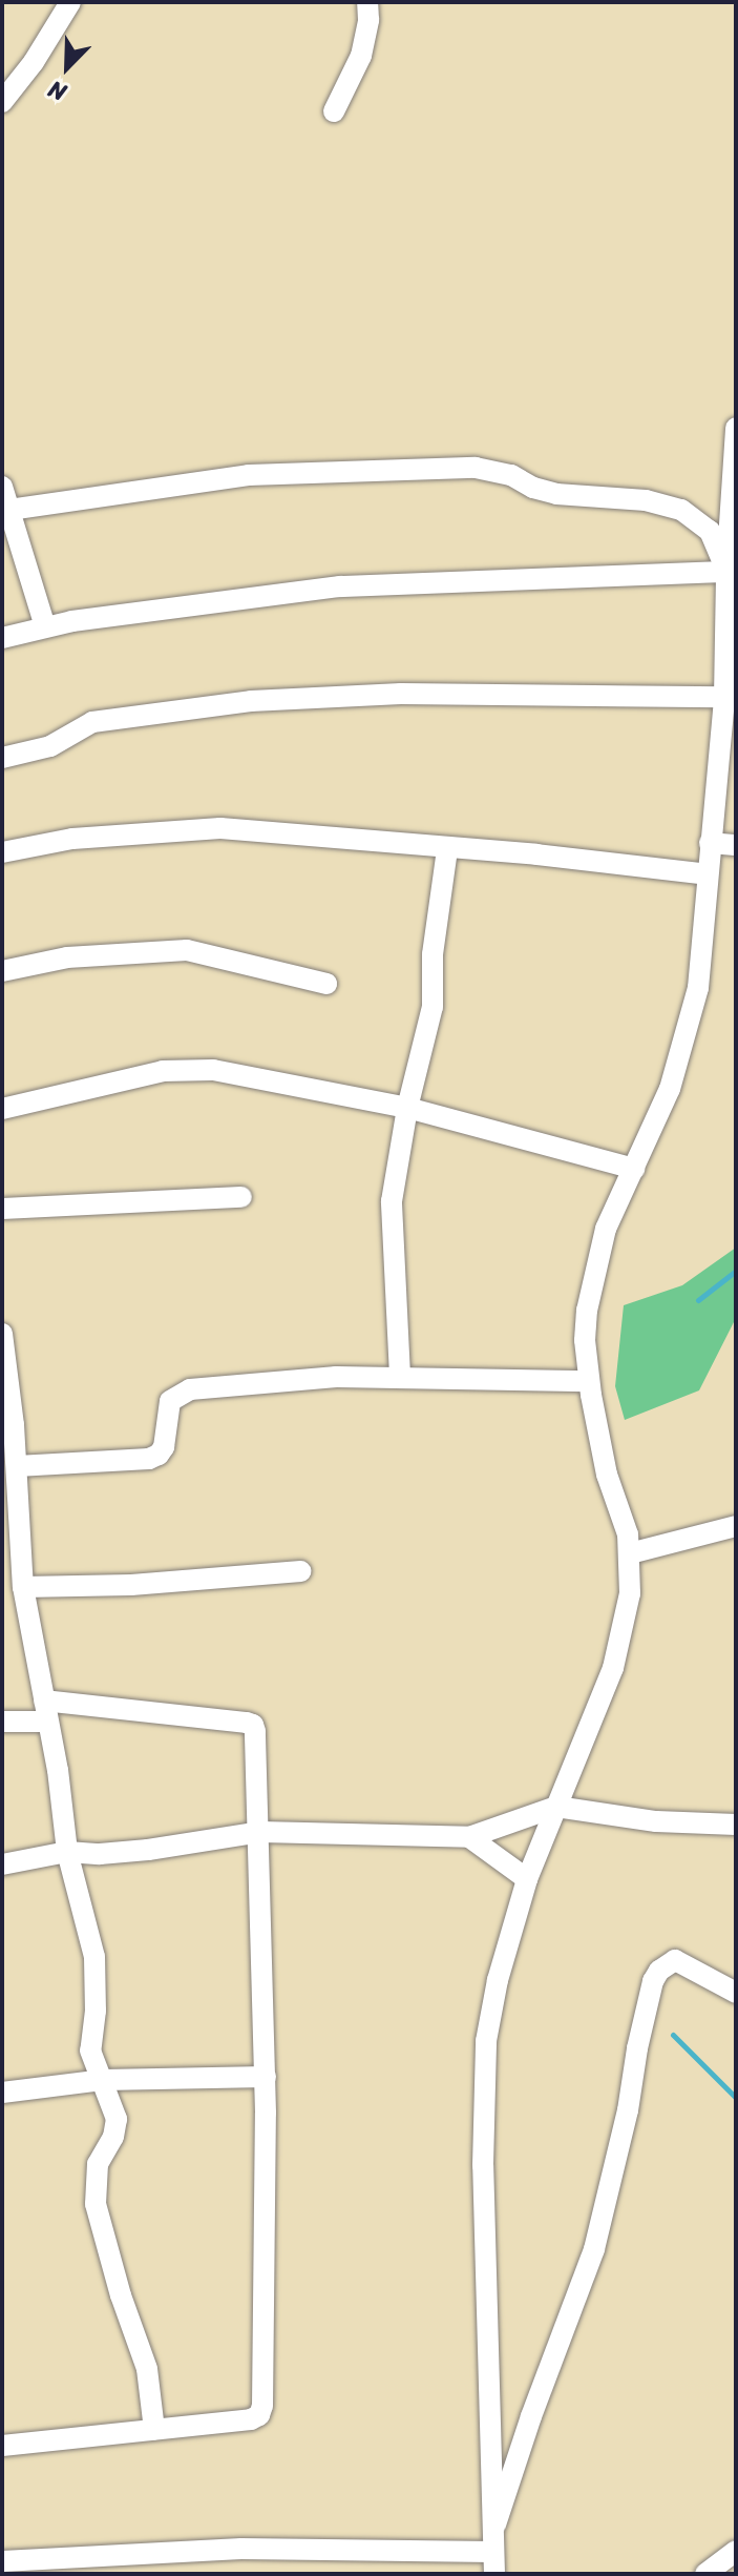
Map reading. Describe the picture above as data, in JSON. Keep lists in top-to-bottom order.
{
  "north": "bottom left"
}
